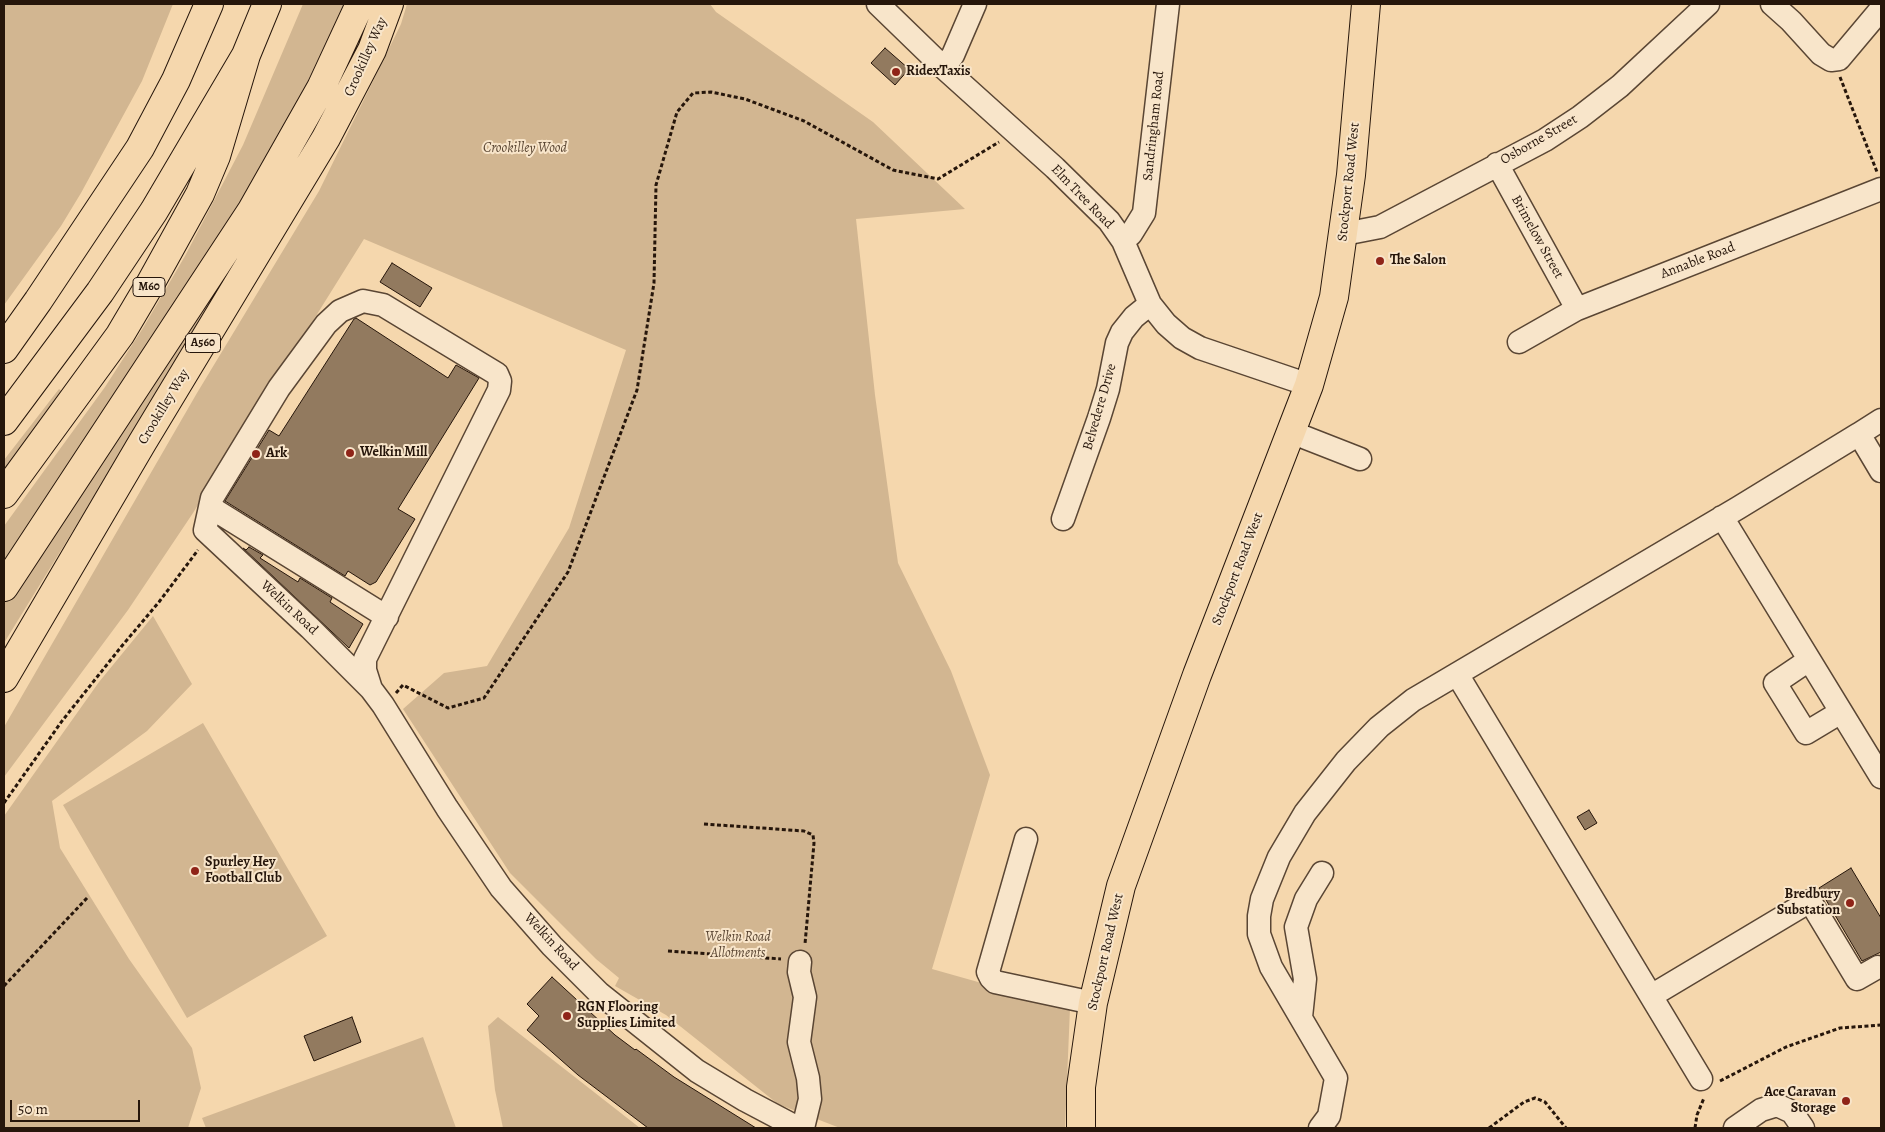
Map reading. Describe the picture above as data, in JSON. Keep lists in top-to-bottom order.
{
  "streets": {
    "main road": [
      "Crookilley Way",
      "Stockport Road West",
      "M60",
      "A560"
    ],
    "street": [
      "Sandringham Road",
      "Osborne Street",
      "Elm Tree Road",
      "Brimelow Street",
      "Annable Road",
      "Belvedere Drive",
      "Welkin Road"
    ]
  },
  "crossings": [
    ["Sandringham Road", "Elm Tree Road"],
    ["Osborne Street", "Stockport Road West"],
    ["Osborne Street", "Brimelow Street"],
    ["Stockport Road West", "Elm Tree Road"],
    ["Elm Tree Road", "Belvedere Drive"],
    ["Brimelow Street", "Annable Road"]
  ],
  "parks": ["Crookilley Wood", "Welkin Road Allotments"],
  "places": [
    "RidexTaxis",
    "The Salon",
    "Welkin Mill",
    "Ark",
    "Spurley Hey Football Club",
    "Bredbury Substation",
    "RGN Flooring Supplies Limited",
    "Ace Caravan Storage"
  ],
  "scale_bar": "50 m"
}
